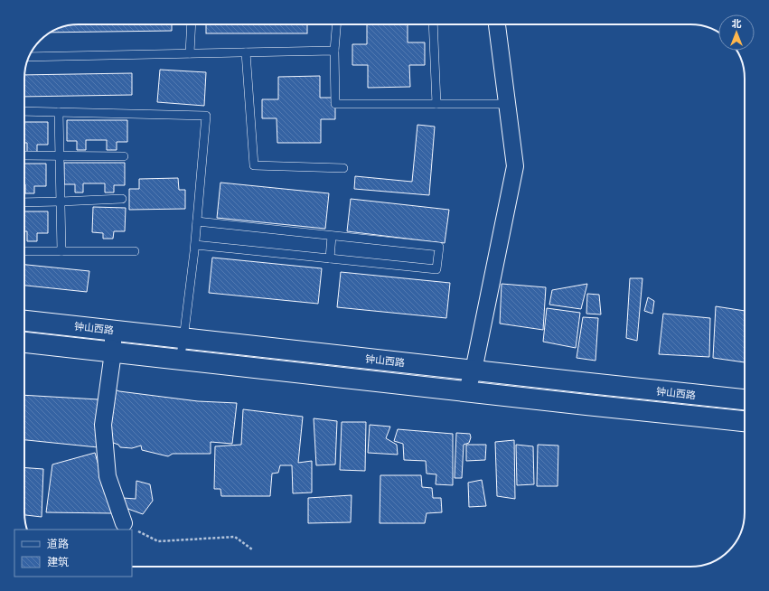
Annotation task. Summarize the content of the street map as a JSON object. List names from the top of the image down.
{
  "streets": {
    "main road": ["钟山西路"]
  },
  "legend": ["道路", "建筑"],
  "north": "top"
}
